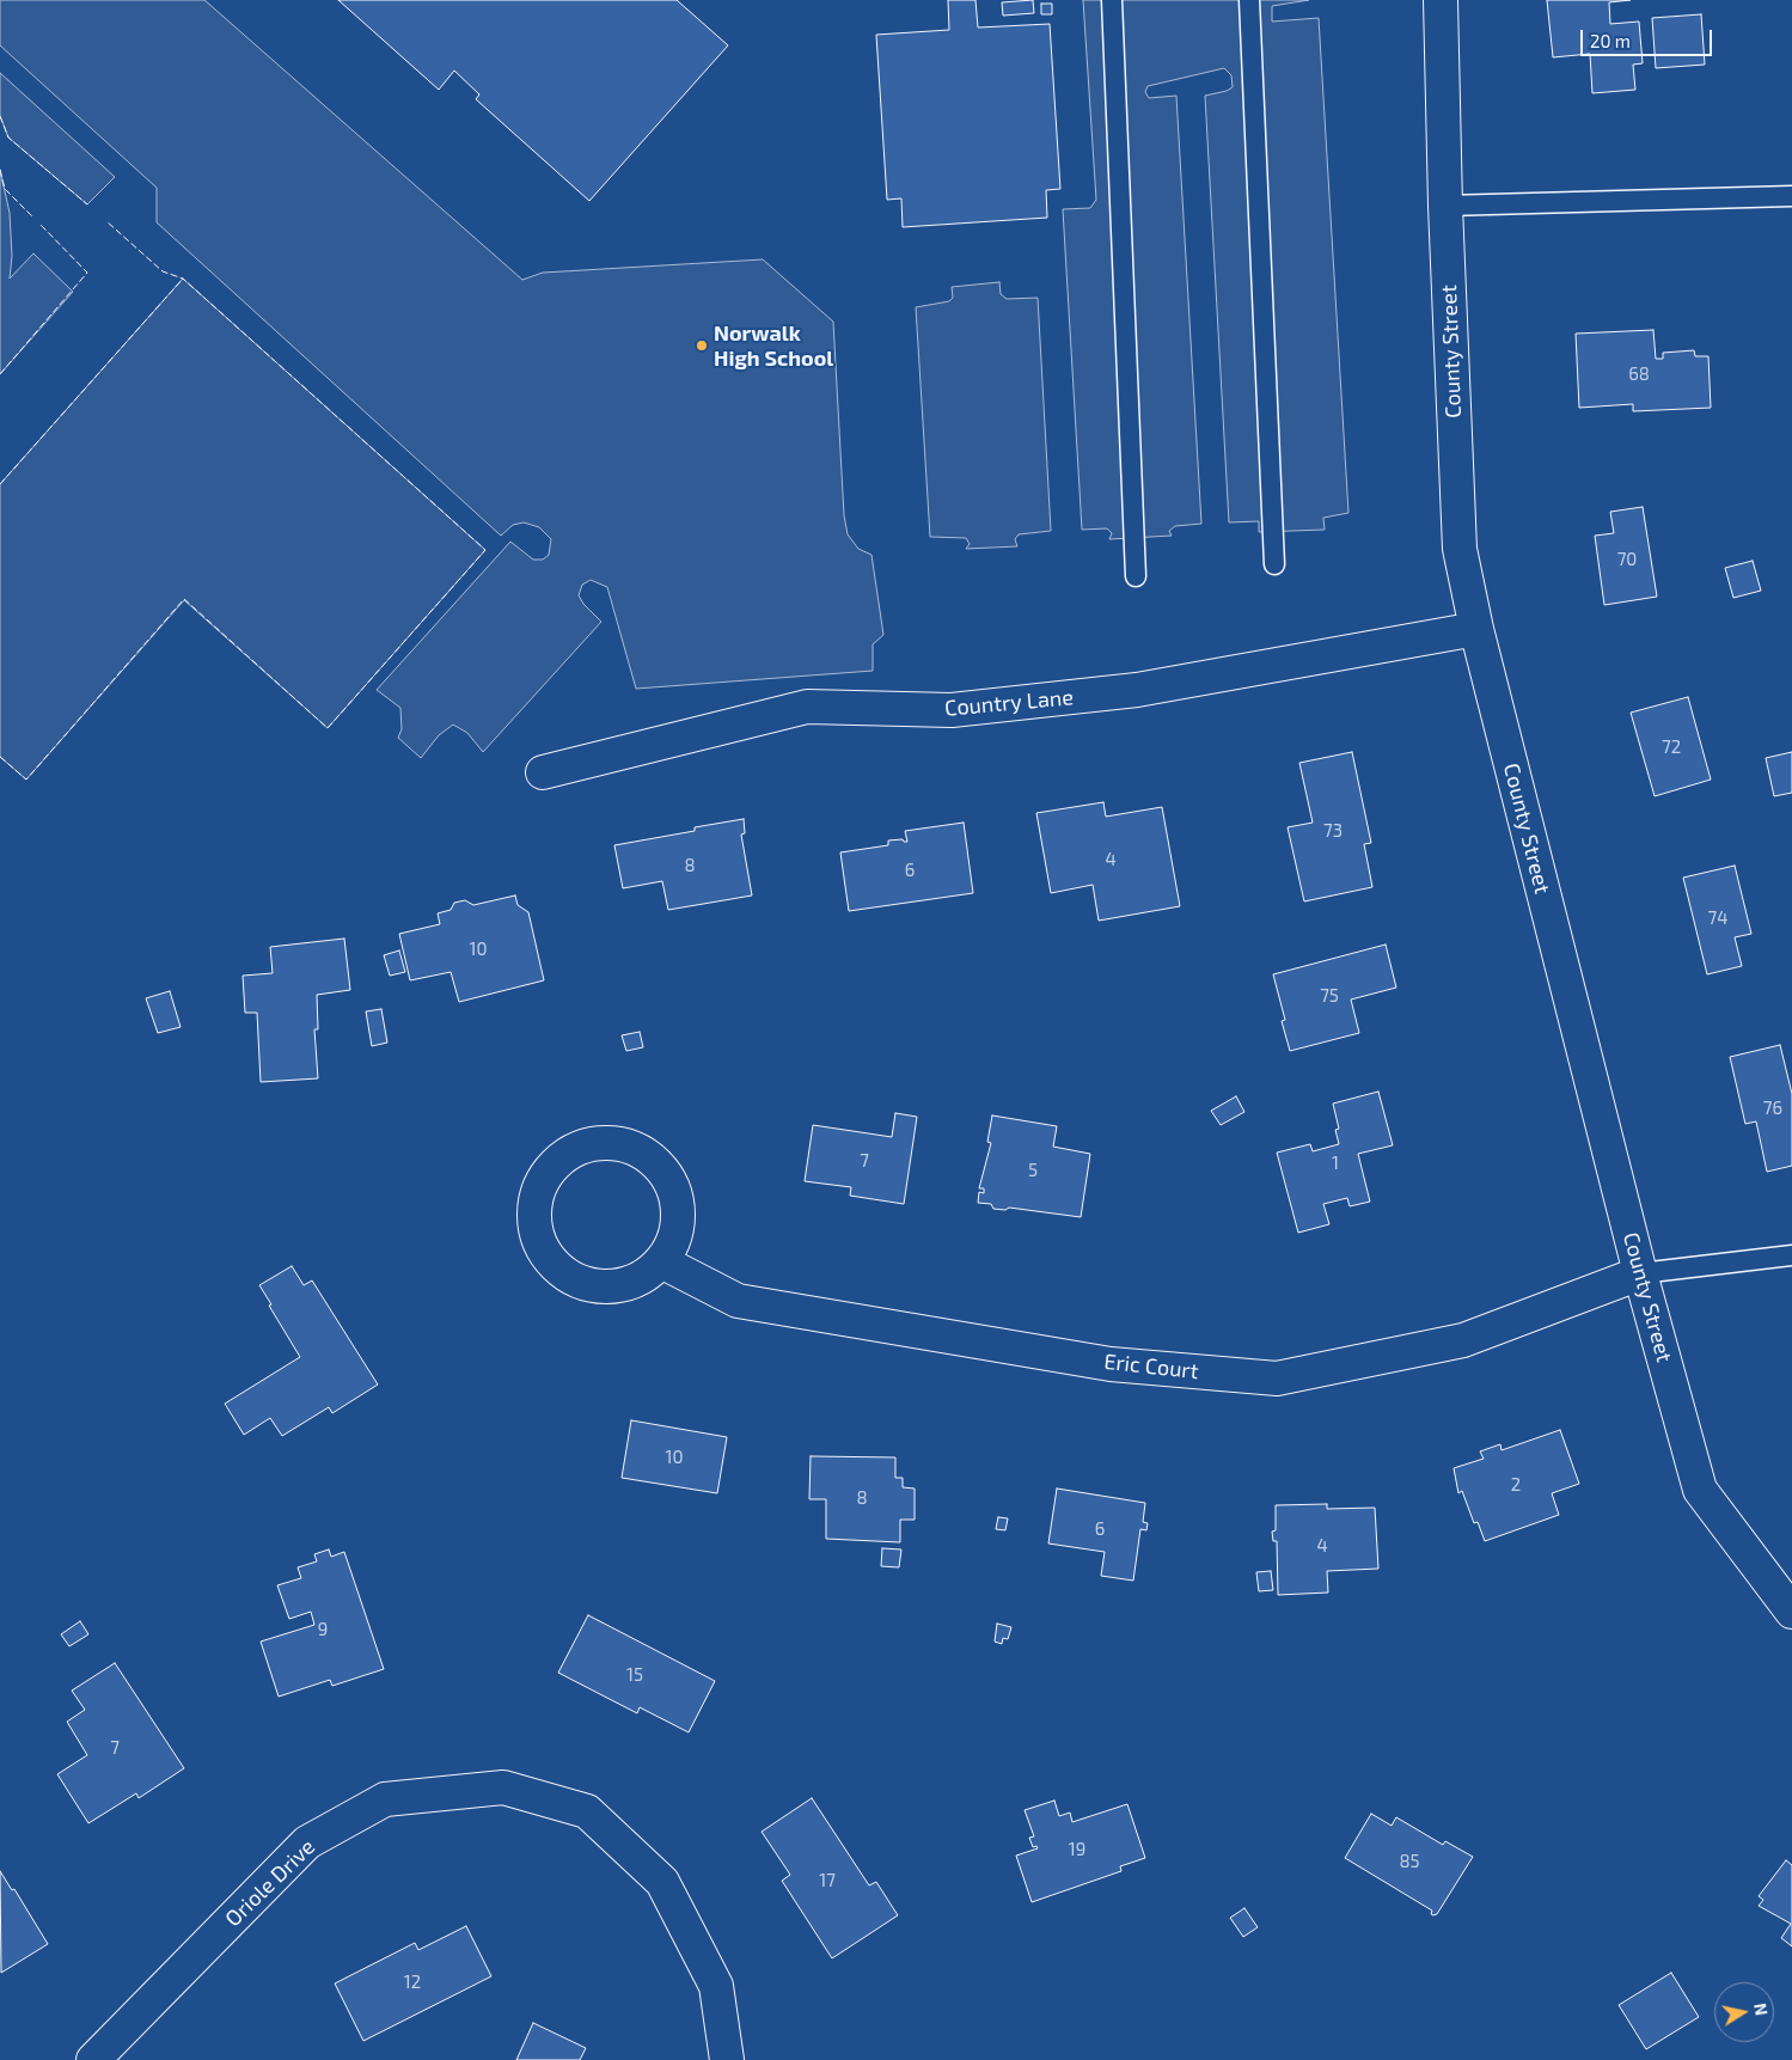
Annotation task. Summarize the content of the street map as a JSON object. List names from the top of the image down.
{
  "streets": {
    "street": [
      "County Street",
      "Country Lane",
      "Eric Court",
      "Oriole Drive"
    ]
  },
  "crossings": [
    ["County Street", "Country Lane"],
    ["County Street", "Eric Court"]
  ],
  "places": ["Norwalk High School"],
  "house_numbers": [
    "68",
    "70",
    "72",
    "73",
    "4",
    "8",
    "6",
    "74",
    "10",
    "75",
    "76",
    "7",
    "1",
    "5",
    "10",
    "2",
    "8",
    "6",
    "4",
    "9",
    "15",
    "7",
    "19",
    "85",
    "17",
    "12"
  ],
  "scale_bar": "20 m",
  "north": "right"
}
